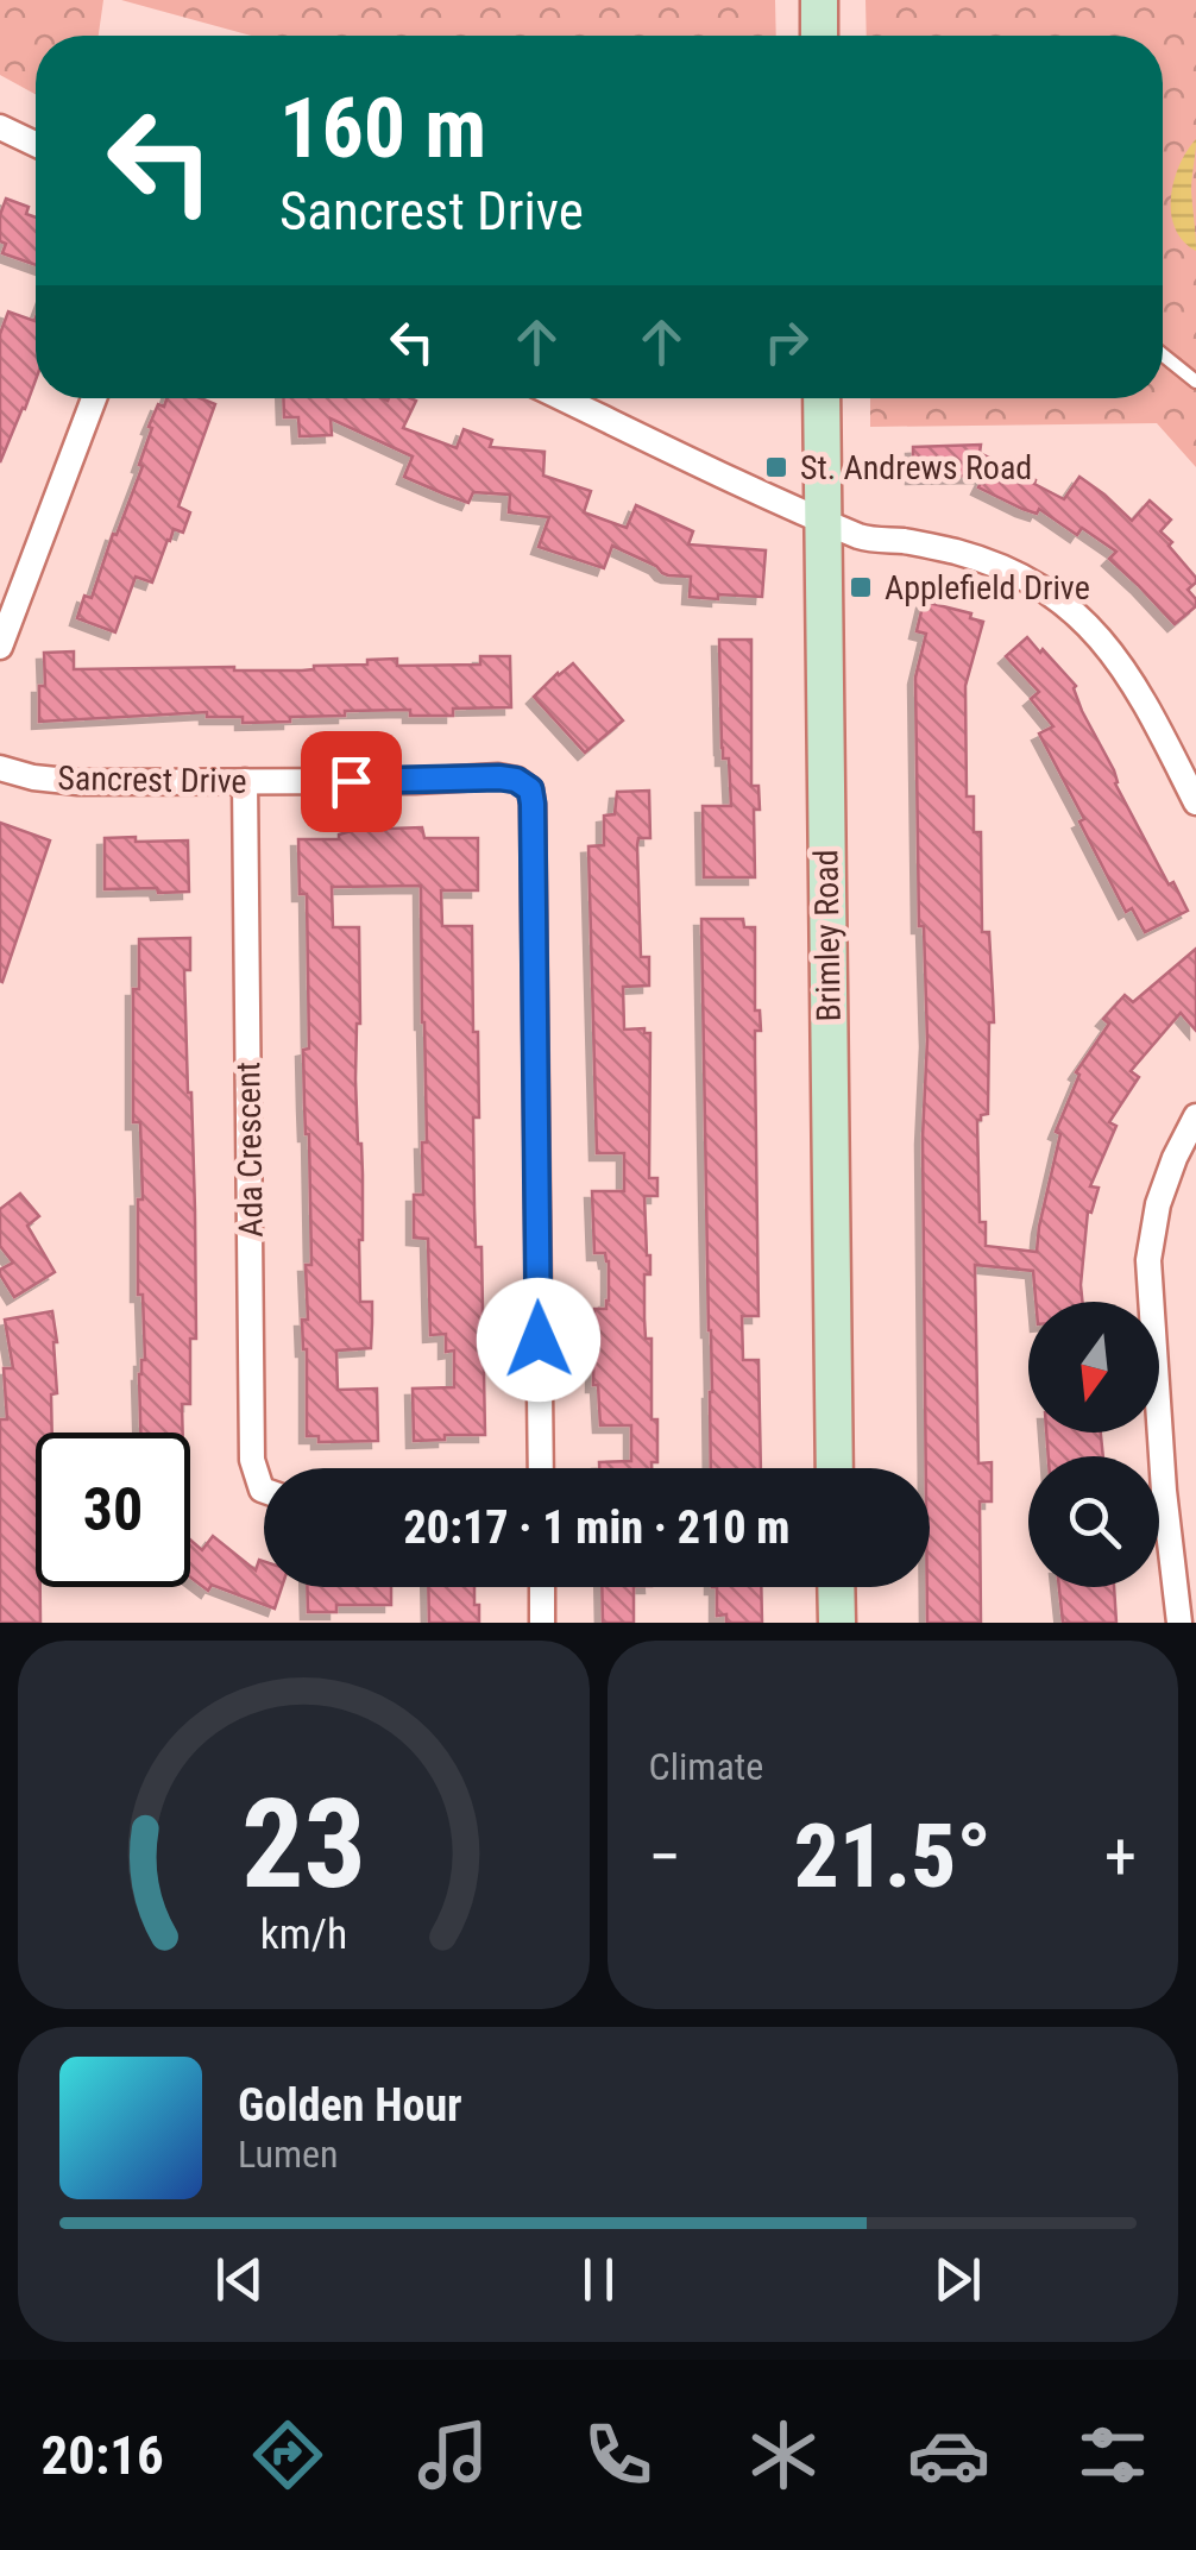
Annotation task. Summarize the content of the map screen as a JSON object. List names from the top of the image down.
{
  "streets": {
    "main road": ["Brimley Road"],
    "street": ["Sancrest Drive", "Ada Crescent"]
  },
  "crossings": [
    ["Sancrest Drive", "Ada Crescent"]
  ],
  "places": {
    "transit": ["St. Andrews Road", "Applefield Drive"]
  },
  "north": "bottom",
  "page": {
    "turn": ["160 m", "Sancrest Drive"],
    "limit": "30",
    "trip": "20:17 · 1 min · 210 m",
    "tile": "Climate",
    "heat": ["−", "21.5°", "+"],
    "song": ["Golden Hour", "Lumen"],
    "tabs": "20:16",
    "gauge": ["23", "km/h"]
  }
}
